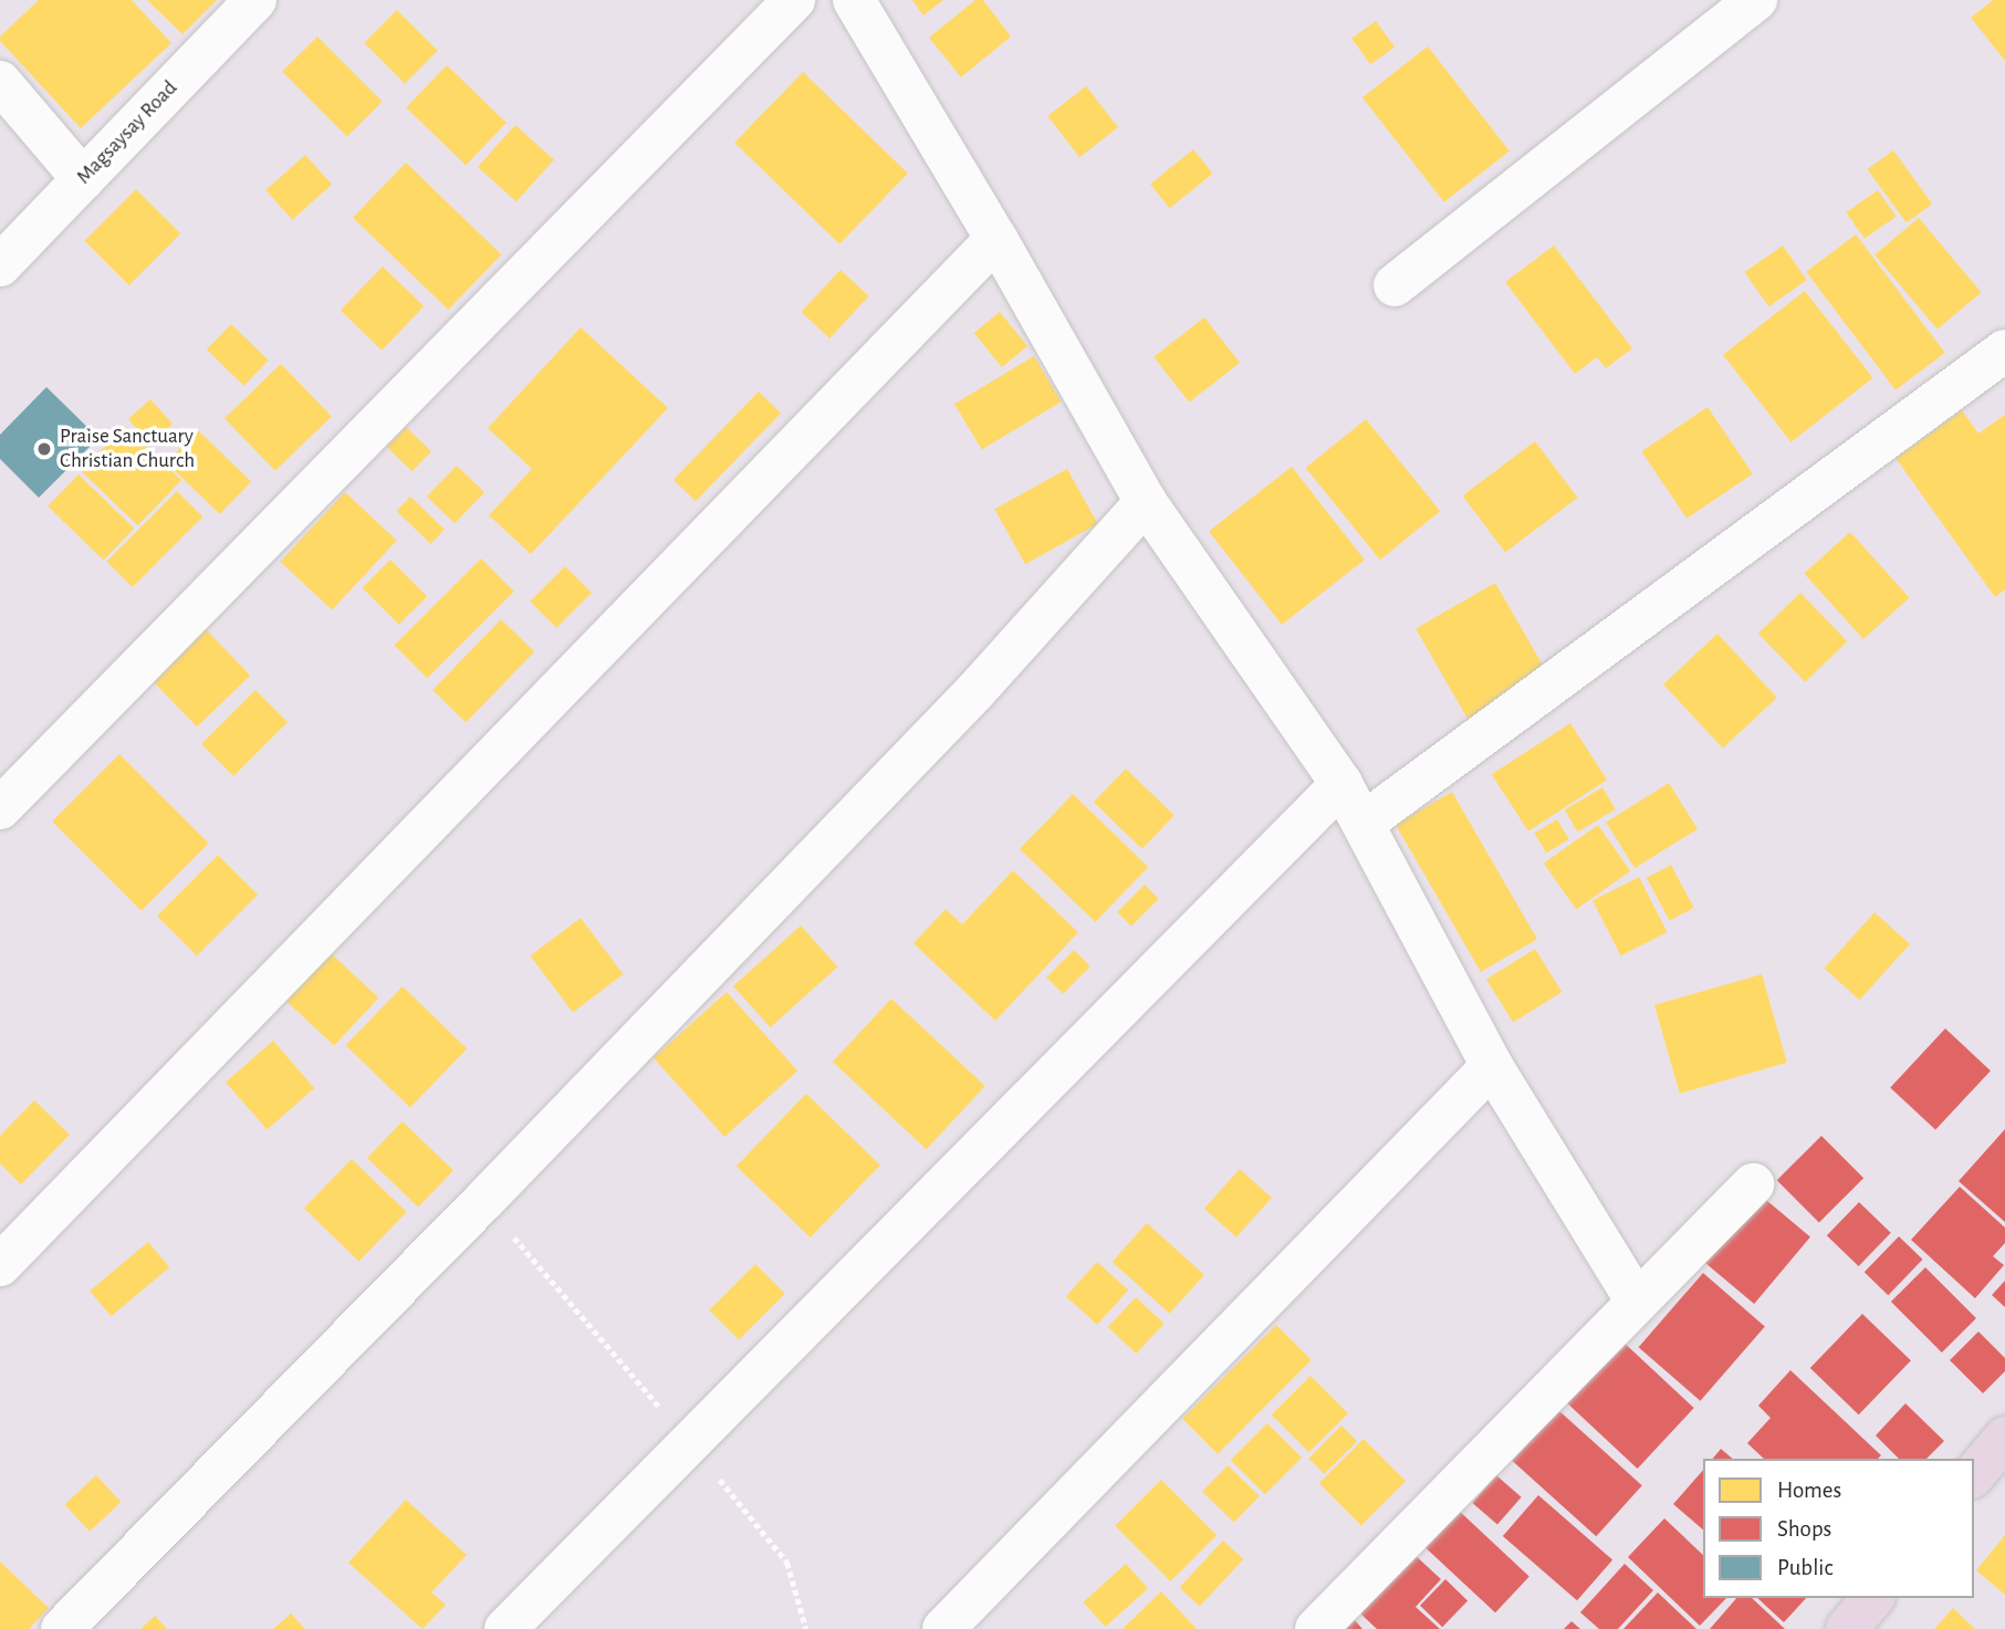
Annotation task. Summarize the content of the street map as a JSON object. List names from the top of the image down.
{
  "streets": {
    "street": ["Magsaysay Road"]
  },
  "places": ["Praise Sanctuary Christian Church"],
  "legend": ["Homes", "Shops", "Public"]
}
